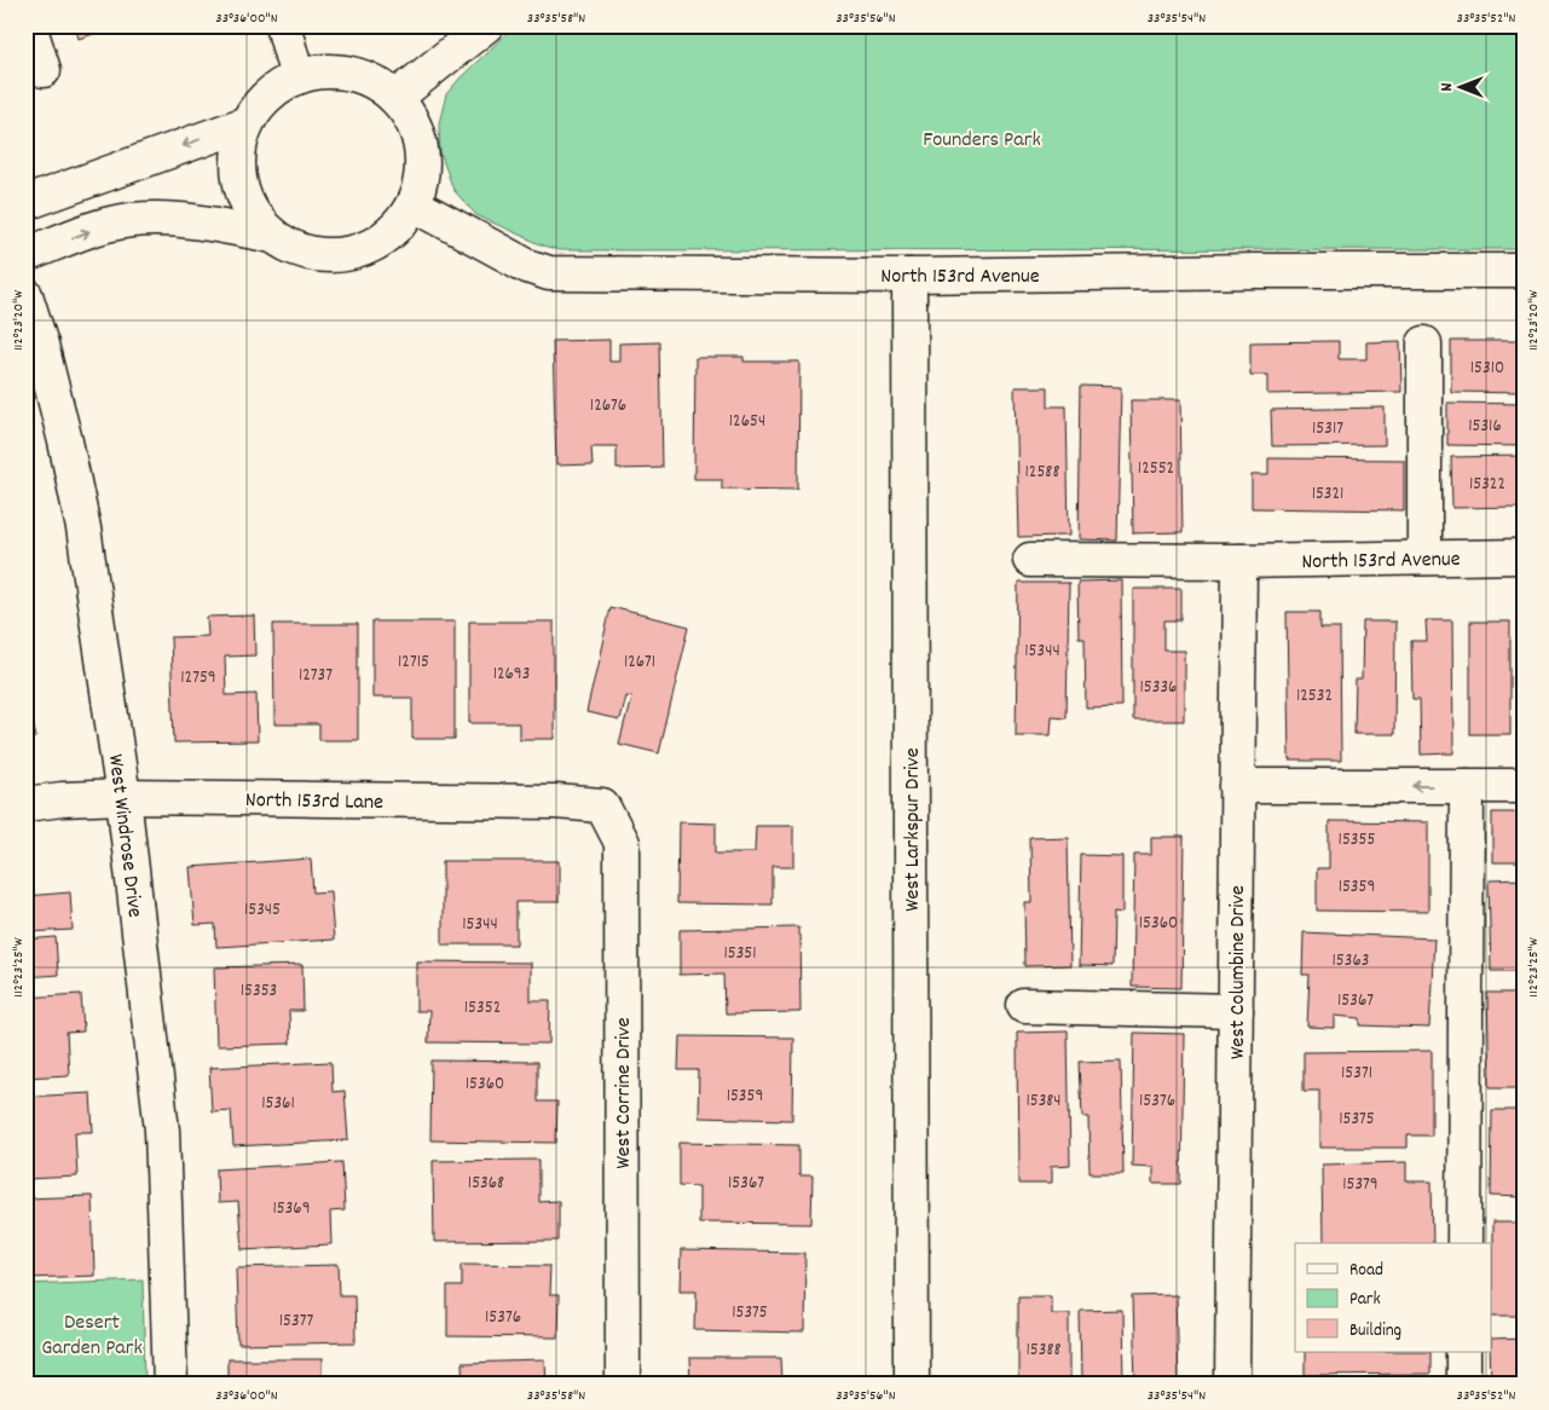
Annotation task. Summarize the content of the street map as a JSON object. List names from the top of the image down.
{
  "streets": {
    "street": [
      "North 153rd Avenue",
      "North 153rd Lane",
      "West Larkspur Drive",
      "West Windrose Drive",
      "West Columbine Drive",
      "West Corrine Drive"
    ]
  },
  "crossings": [
    ["North 153rd Avenue", "West Larkspur Drive"],
    ["North 153rd Avenue", "West Columbine Drive"],
    ["North 153rd Lane", "West Windrose Drive"],
    ["North 153rd Lane", "West Corrine Drive"]
  ],
  "parks": ["Founders Park", "Desert Garden Park"],
  "house_numbers": [
    "15310",
    "12676",
    "12654",
    "15316",
    "15317",
    "12552",
    "12588",
    "15322",
    "15321",
    "15344",
    "12715",
    "12671",
    "12693",
    "12737",
    "12759",
    "15336",
    "12532",
    "15355",
    "15359",
    "15345",
    "15360",
    "15344",
    "15351",
    "15363",
    "15353",
    "15367",
    "15352",
    "15371",
    "15360",
    "15359",
    "15384",
    "15376",
    "15361",
    "15375",
    "15368",
    "15367",
    "15379",
    "15369",
    "15375",
    "15376",
    "15377",
    "15388"
  ],
  "legend": ["Road", "Park", "Building"],
  "north": "left",
  "coordinates": [
    "33°36'00\"N",
    "33°35'58\"N",
    "33°35'56\"N",
    "33°35'54\"N",
    "33°35'52\"N",
    "112°23'20\"W",
    "112°23'25\"W"
  ]
}
